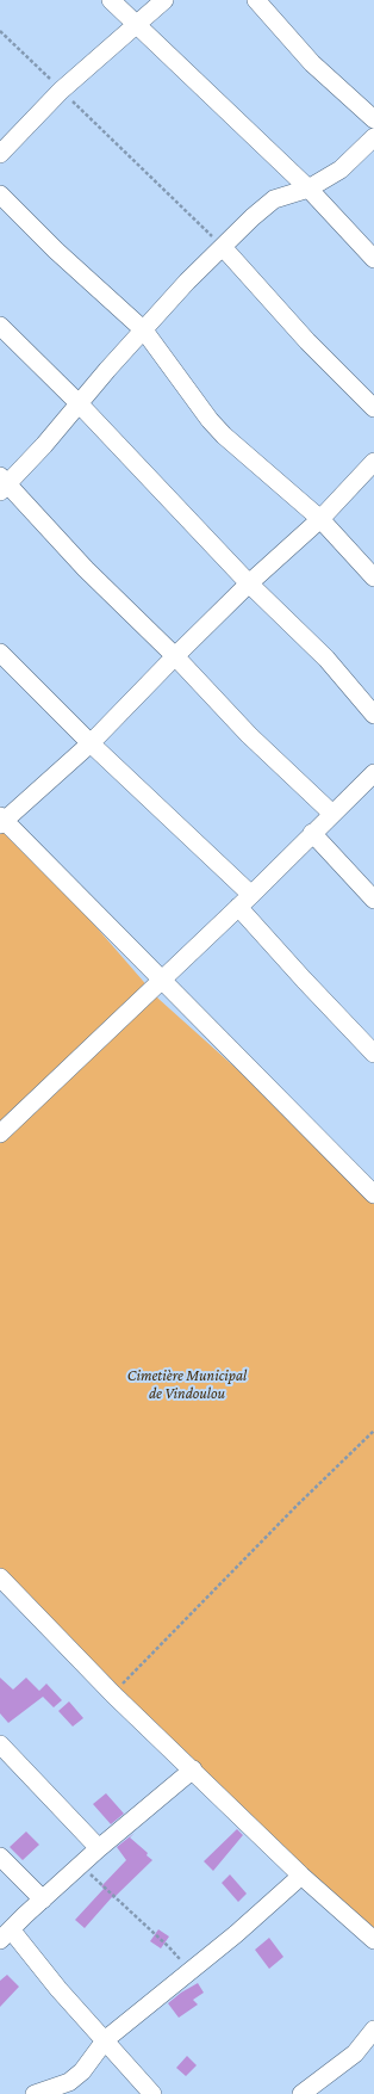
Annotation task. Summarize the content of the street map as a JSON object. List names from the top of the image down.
{
  "parks": ["Cimetière Municipal de Vindoulou"]
}
